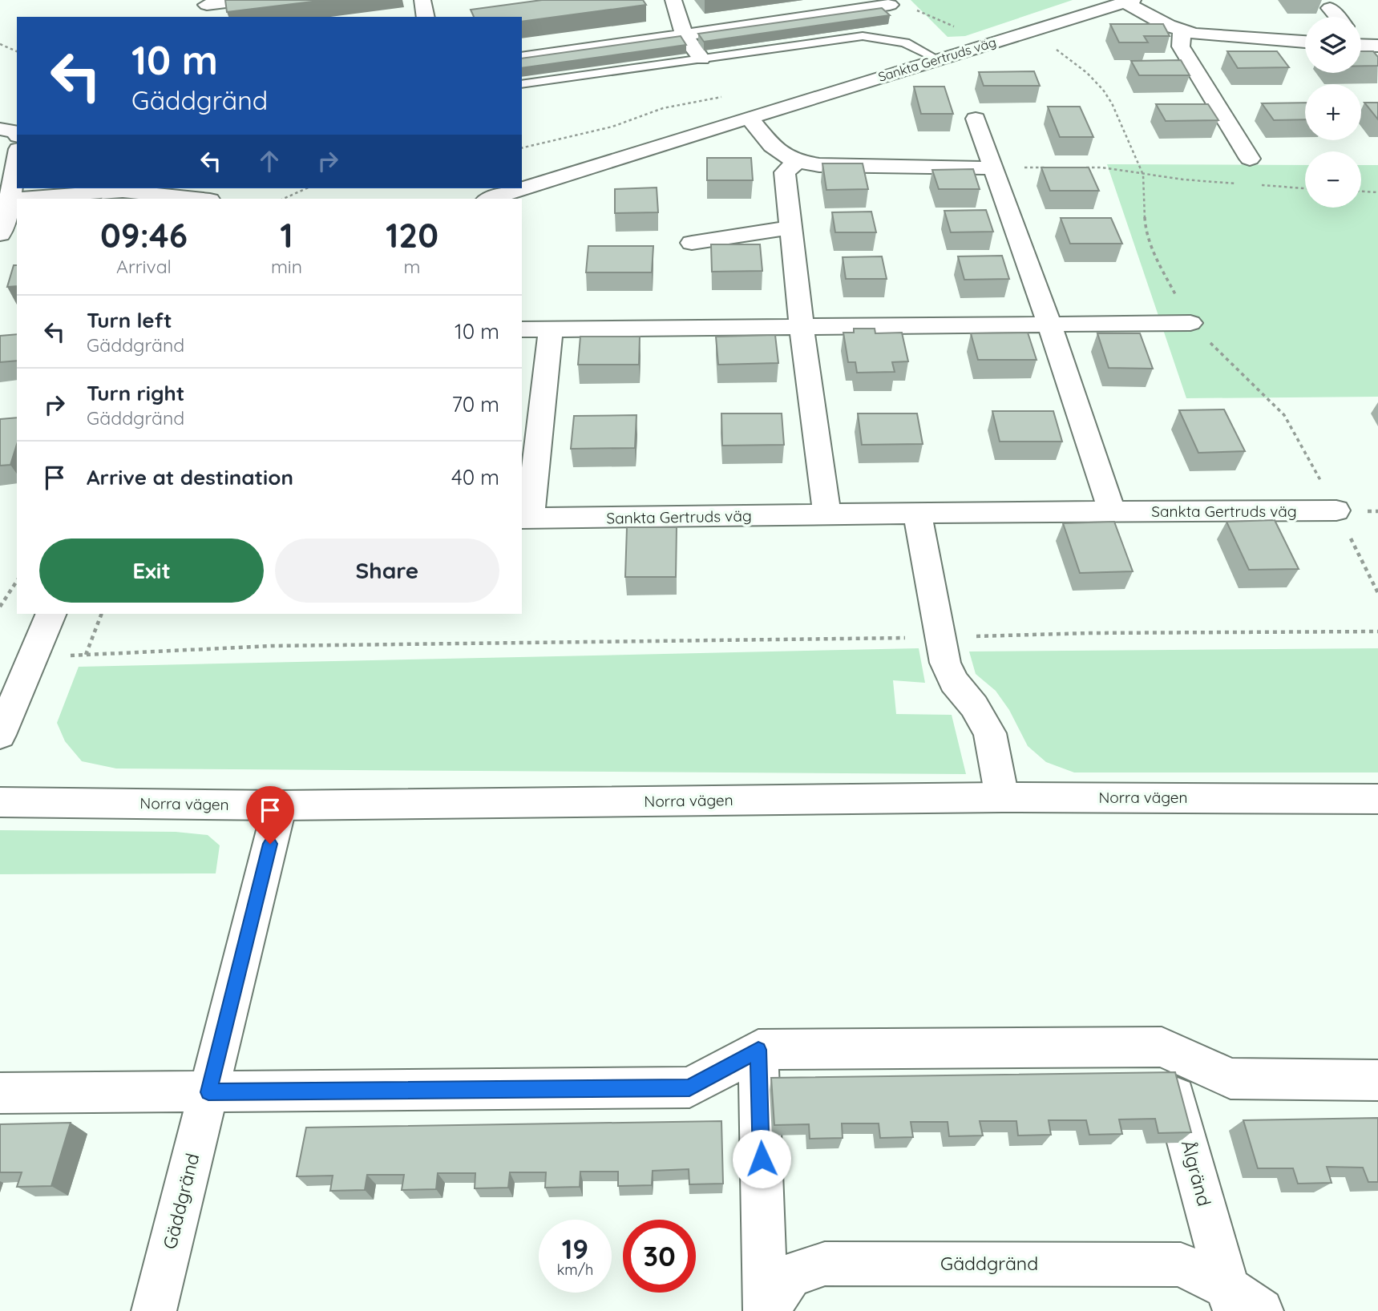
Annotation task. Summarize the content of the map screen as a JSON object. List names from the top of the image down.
{
  "streets": {
    "street": [
      "Sankta Gertruds väg",
      "Norra vägen",
      "Ålgränd",
      "Gäddgränd"
    ]
  },
  "crossings": [
    ["Norra vägen", "Gäddgränd"],
    ["Ålgränd", "Gäddgränd"]
  ],
  "page": {
    "map_buttons": ["+", "−"],
    "turn": ["10 m", "Gäddgränd"],
    "eta": [
      "09:46",
      "Arrival",
      "1",
      "min",
      "120",
      "m"
    ],
    "list": [
      {
        "name": "Turn left",
        "note": "Gäddgränd",
        "value": "10 m"
      },
      {
        "name": "Turn right",
        "note": "Gäddgränd",
        "value": "70 m"
      },
      {
        "name": "Arrive at destination",
        "value": "40 m"
      }
    ],
    "buttons": ["Exit", "Share"],
    "speed": "19 km/h",
    "limit": "30"
  }
}
